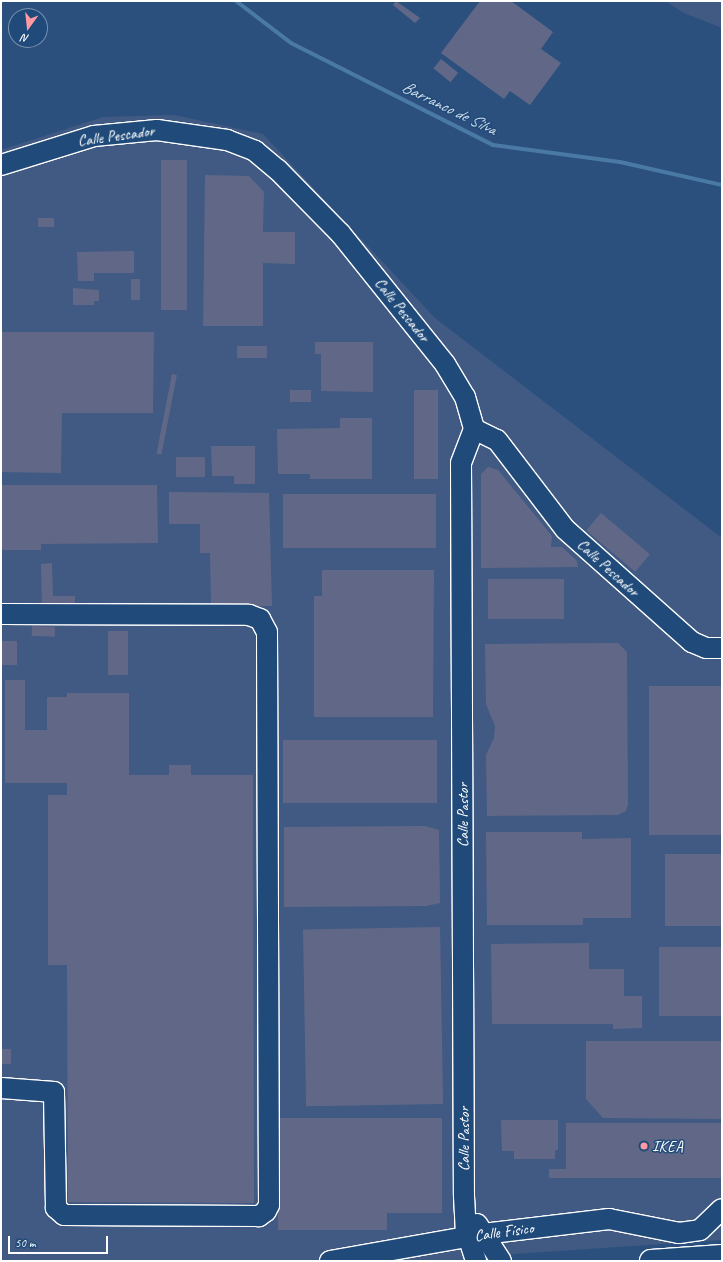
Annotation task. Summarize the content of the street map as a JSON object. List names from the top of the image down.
{
  "streets": {
    "street": ["Calle Pescador", "Calle Pastor", "Calle Físico"]
  },
  "crossings": [
    ["Calle Pescador", "Calle Pastor"],
    ["Calle Pastor", "Calle Físico"]
  ],
  "water": ["Barranco de Silva"],
  "places": ["IKEA"],
  "scale_bar": "50 m",
  "north": "bottom"
}
